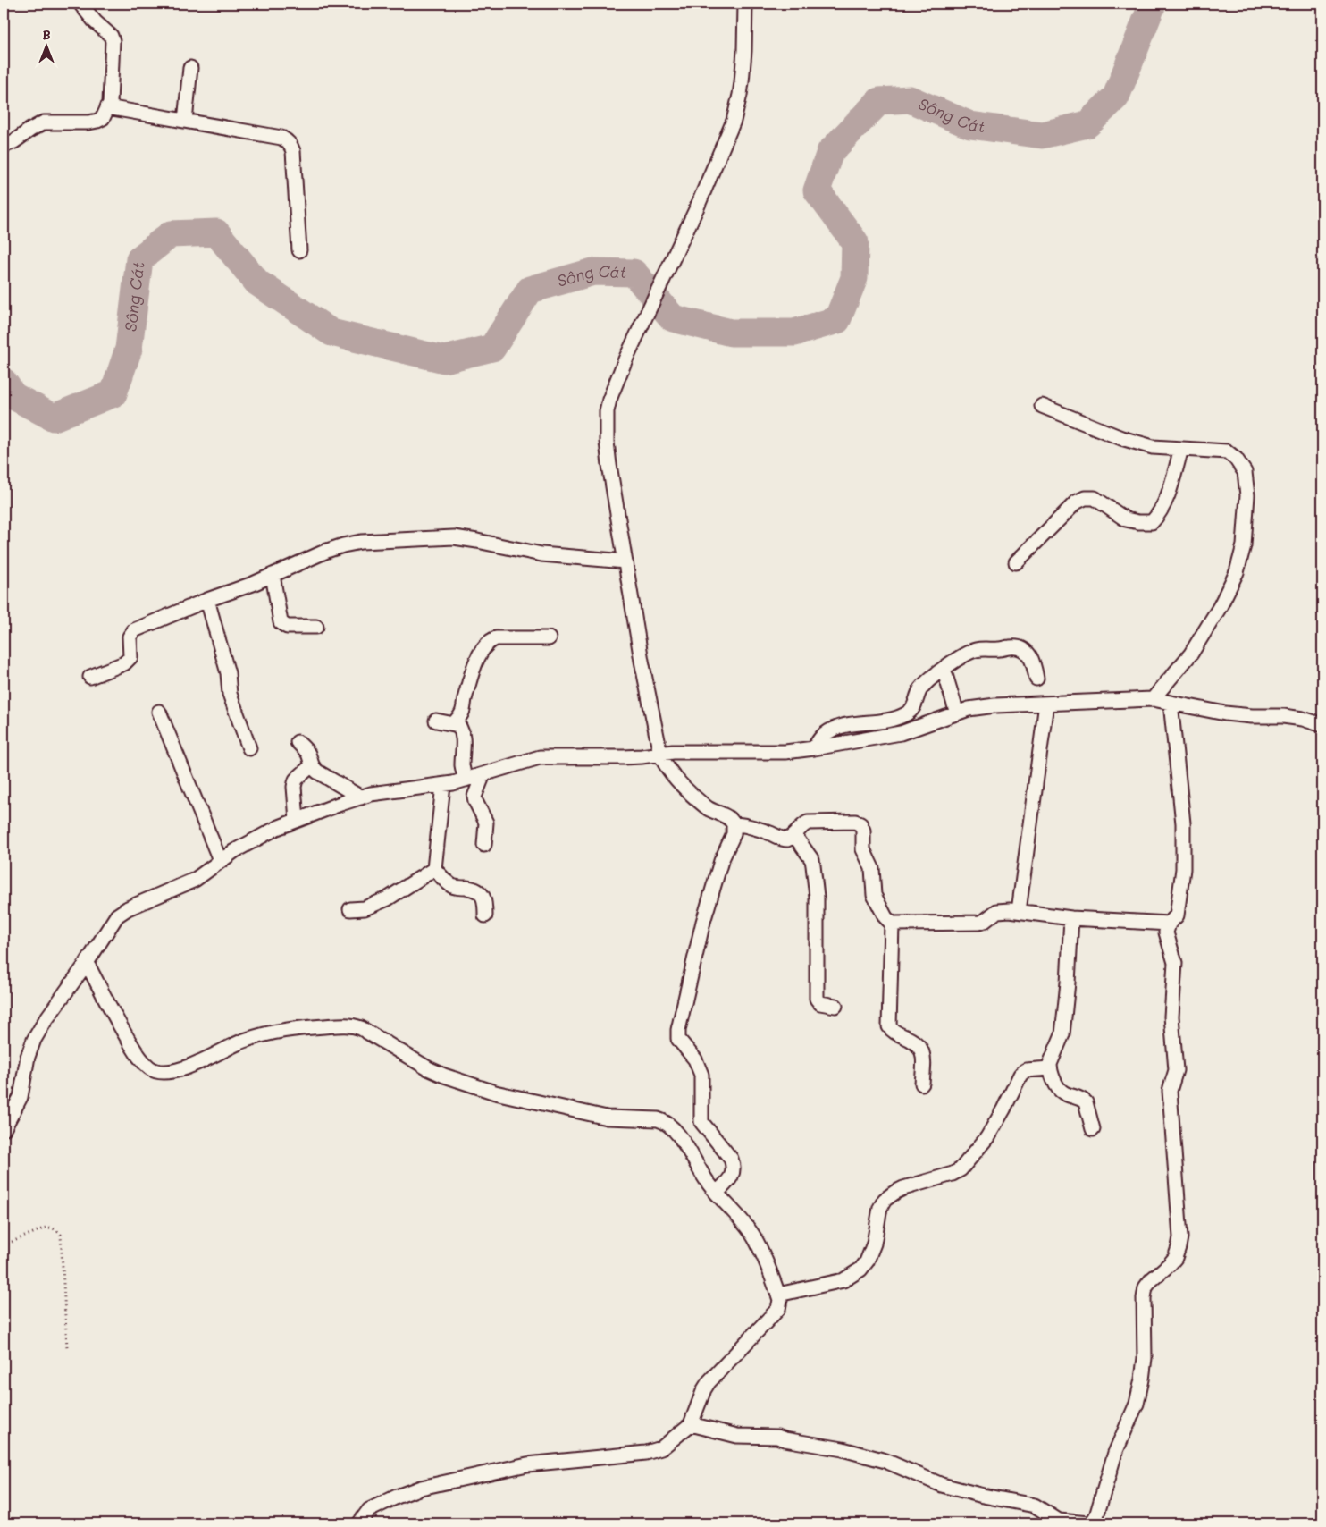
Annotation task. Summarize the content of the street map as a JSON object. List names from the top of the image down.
{
  "water": ["Sông Cát"],
  "north": "top"
}
